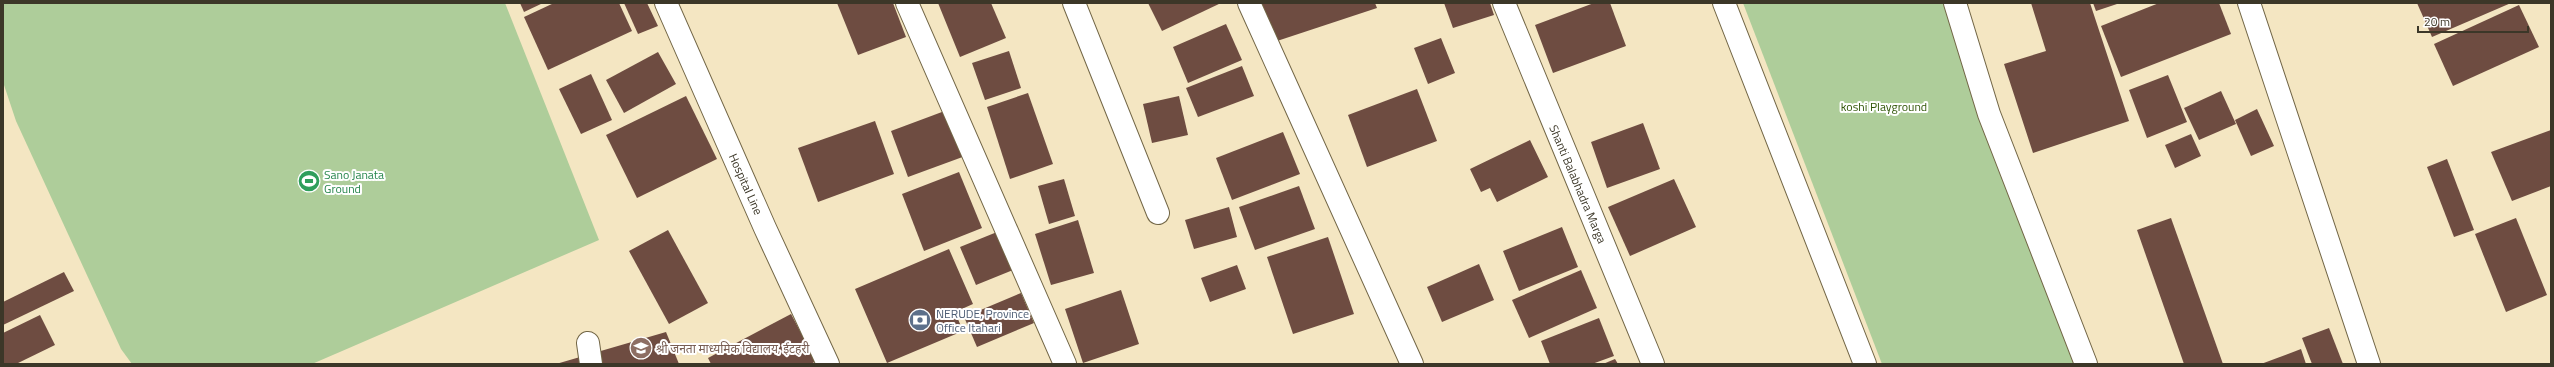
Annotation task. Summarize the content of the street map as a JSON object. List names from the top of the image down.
{
  "streets": {
    "street": ["Hospital Line", "Shanti Balabhadra Marga"]
  },
  "parks": ["koshi Playground"],
  "places": {
    "sports": ["Sano Janata Ground"],
    "bank": ["NERUDE, Province Office Itahari"],
    "school or university": ["श्री जनता माध्यमिक विद्यालय, ईटहरी"]
  },
  "scale_bar": "20 m"
}
